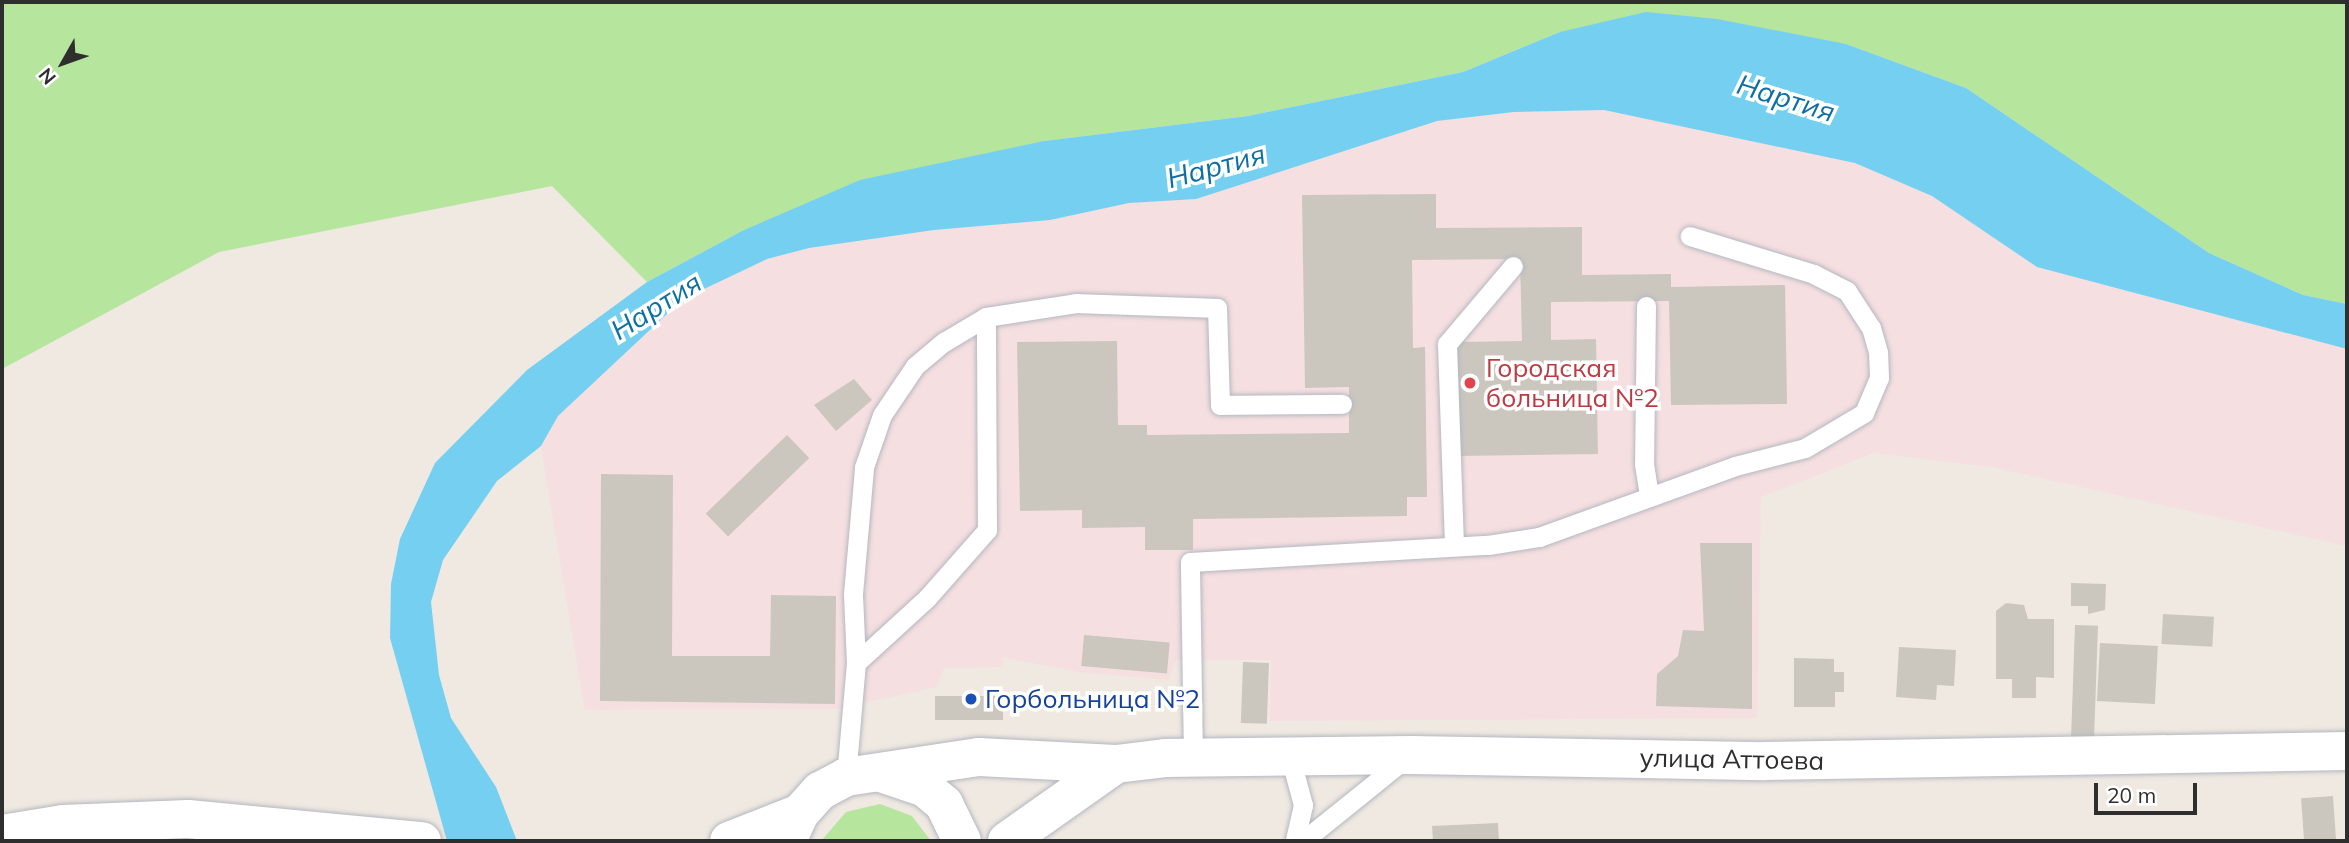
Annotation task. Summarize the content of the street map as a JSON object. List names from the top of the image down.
{
  "streets": {
    "street": ["улица Аттоева"]
  },
  "water": ["Нартия"],
  "places": ["Городская больница №2", "Горбольница №2"],
  "scale_bar": "20 m",
  "north": "bottom left"
}
